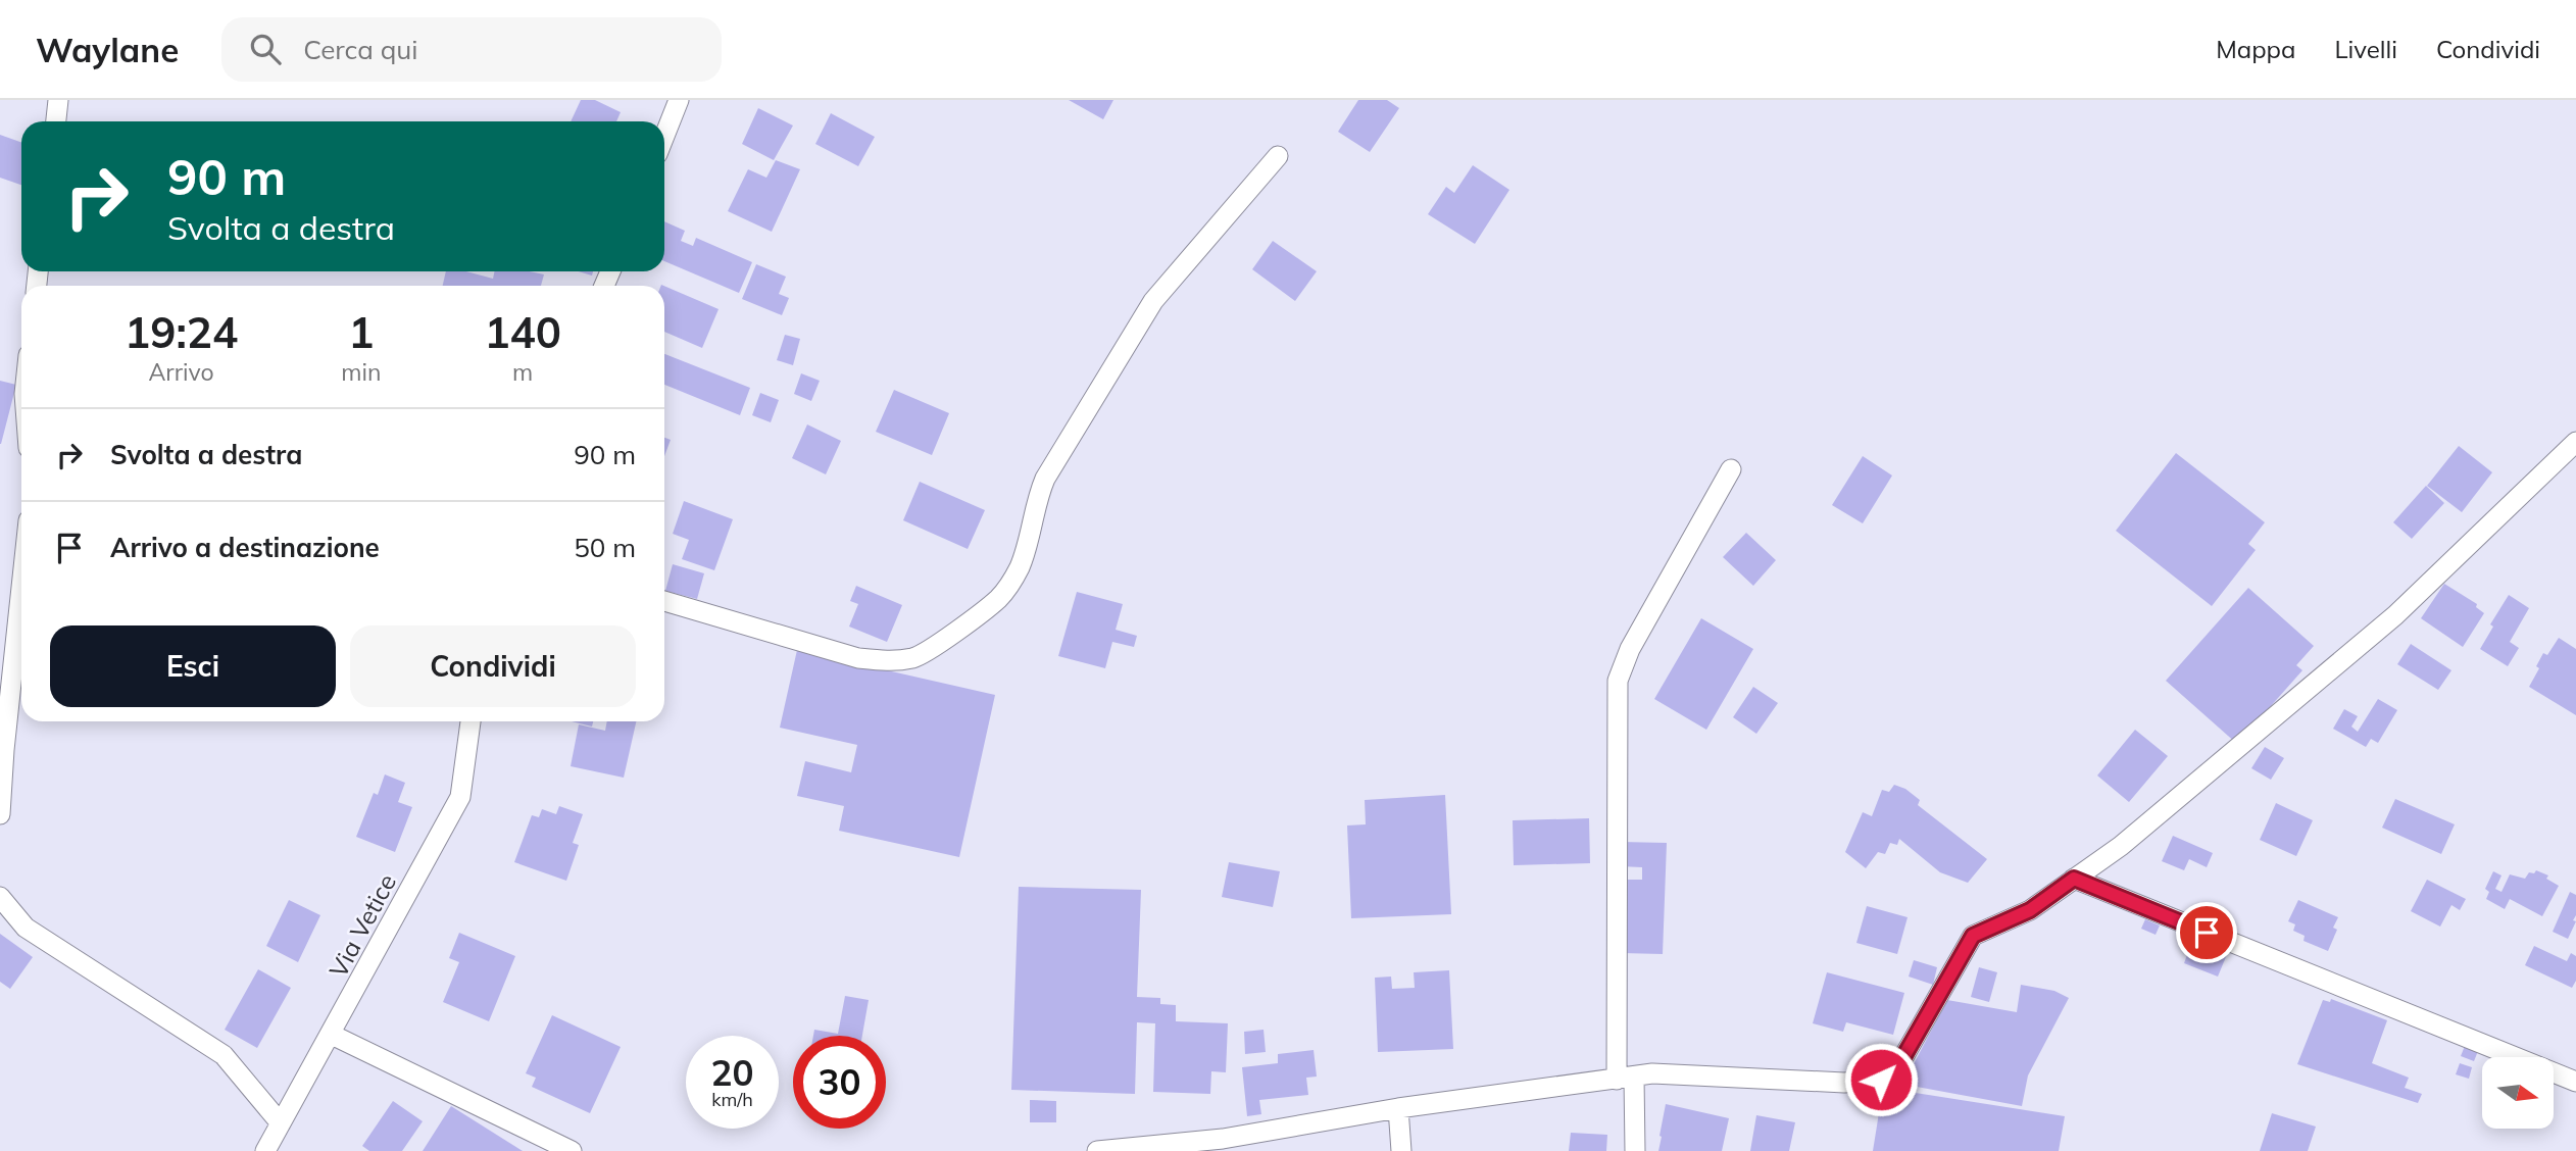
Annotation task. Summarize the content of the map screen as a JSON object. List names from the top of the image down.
{
  "streets": {
    "street": ["Via Vetice"]
  },
  "north": "right",
  "page": {
    "header": "Waylane",
    "search": "Cerca qui",
    "nav": ["Mappa", "Livelli", "Condividi"],
    "turn": ["90 m", "Svolta a destra"],
    "eta": [
      "19:24",
      "Arrivo",
      "1",
      "min",
      "140",
      "m"
    ],
    "list": [
      {
        "name": "Svolta a destra",
        "value": "90 m"
      },
      {
        "name": "Arrivo a destinazione",
        "value": "50 m"
      }
    ],
    "buttons": ["Esci", "Condividi"],
    "speed": "20 km/h",
    "limit": "30"
  }
}
